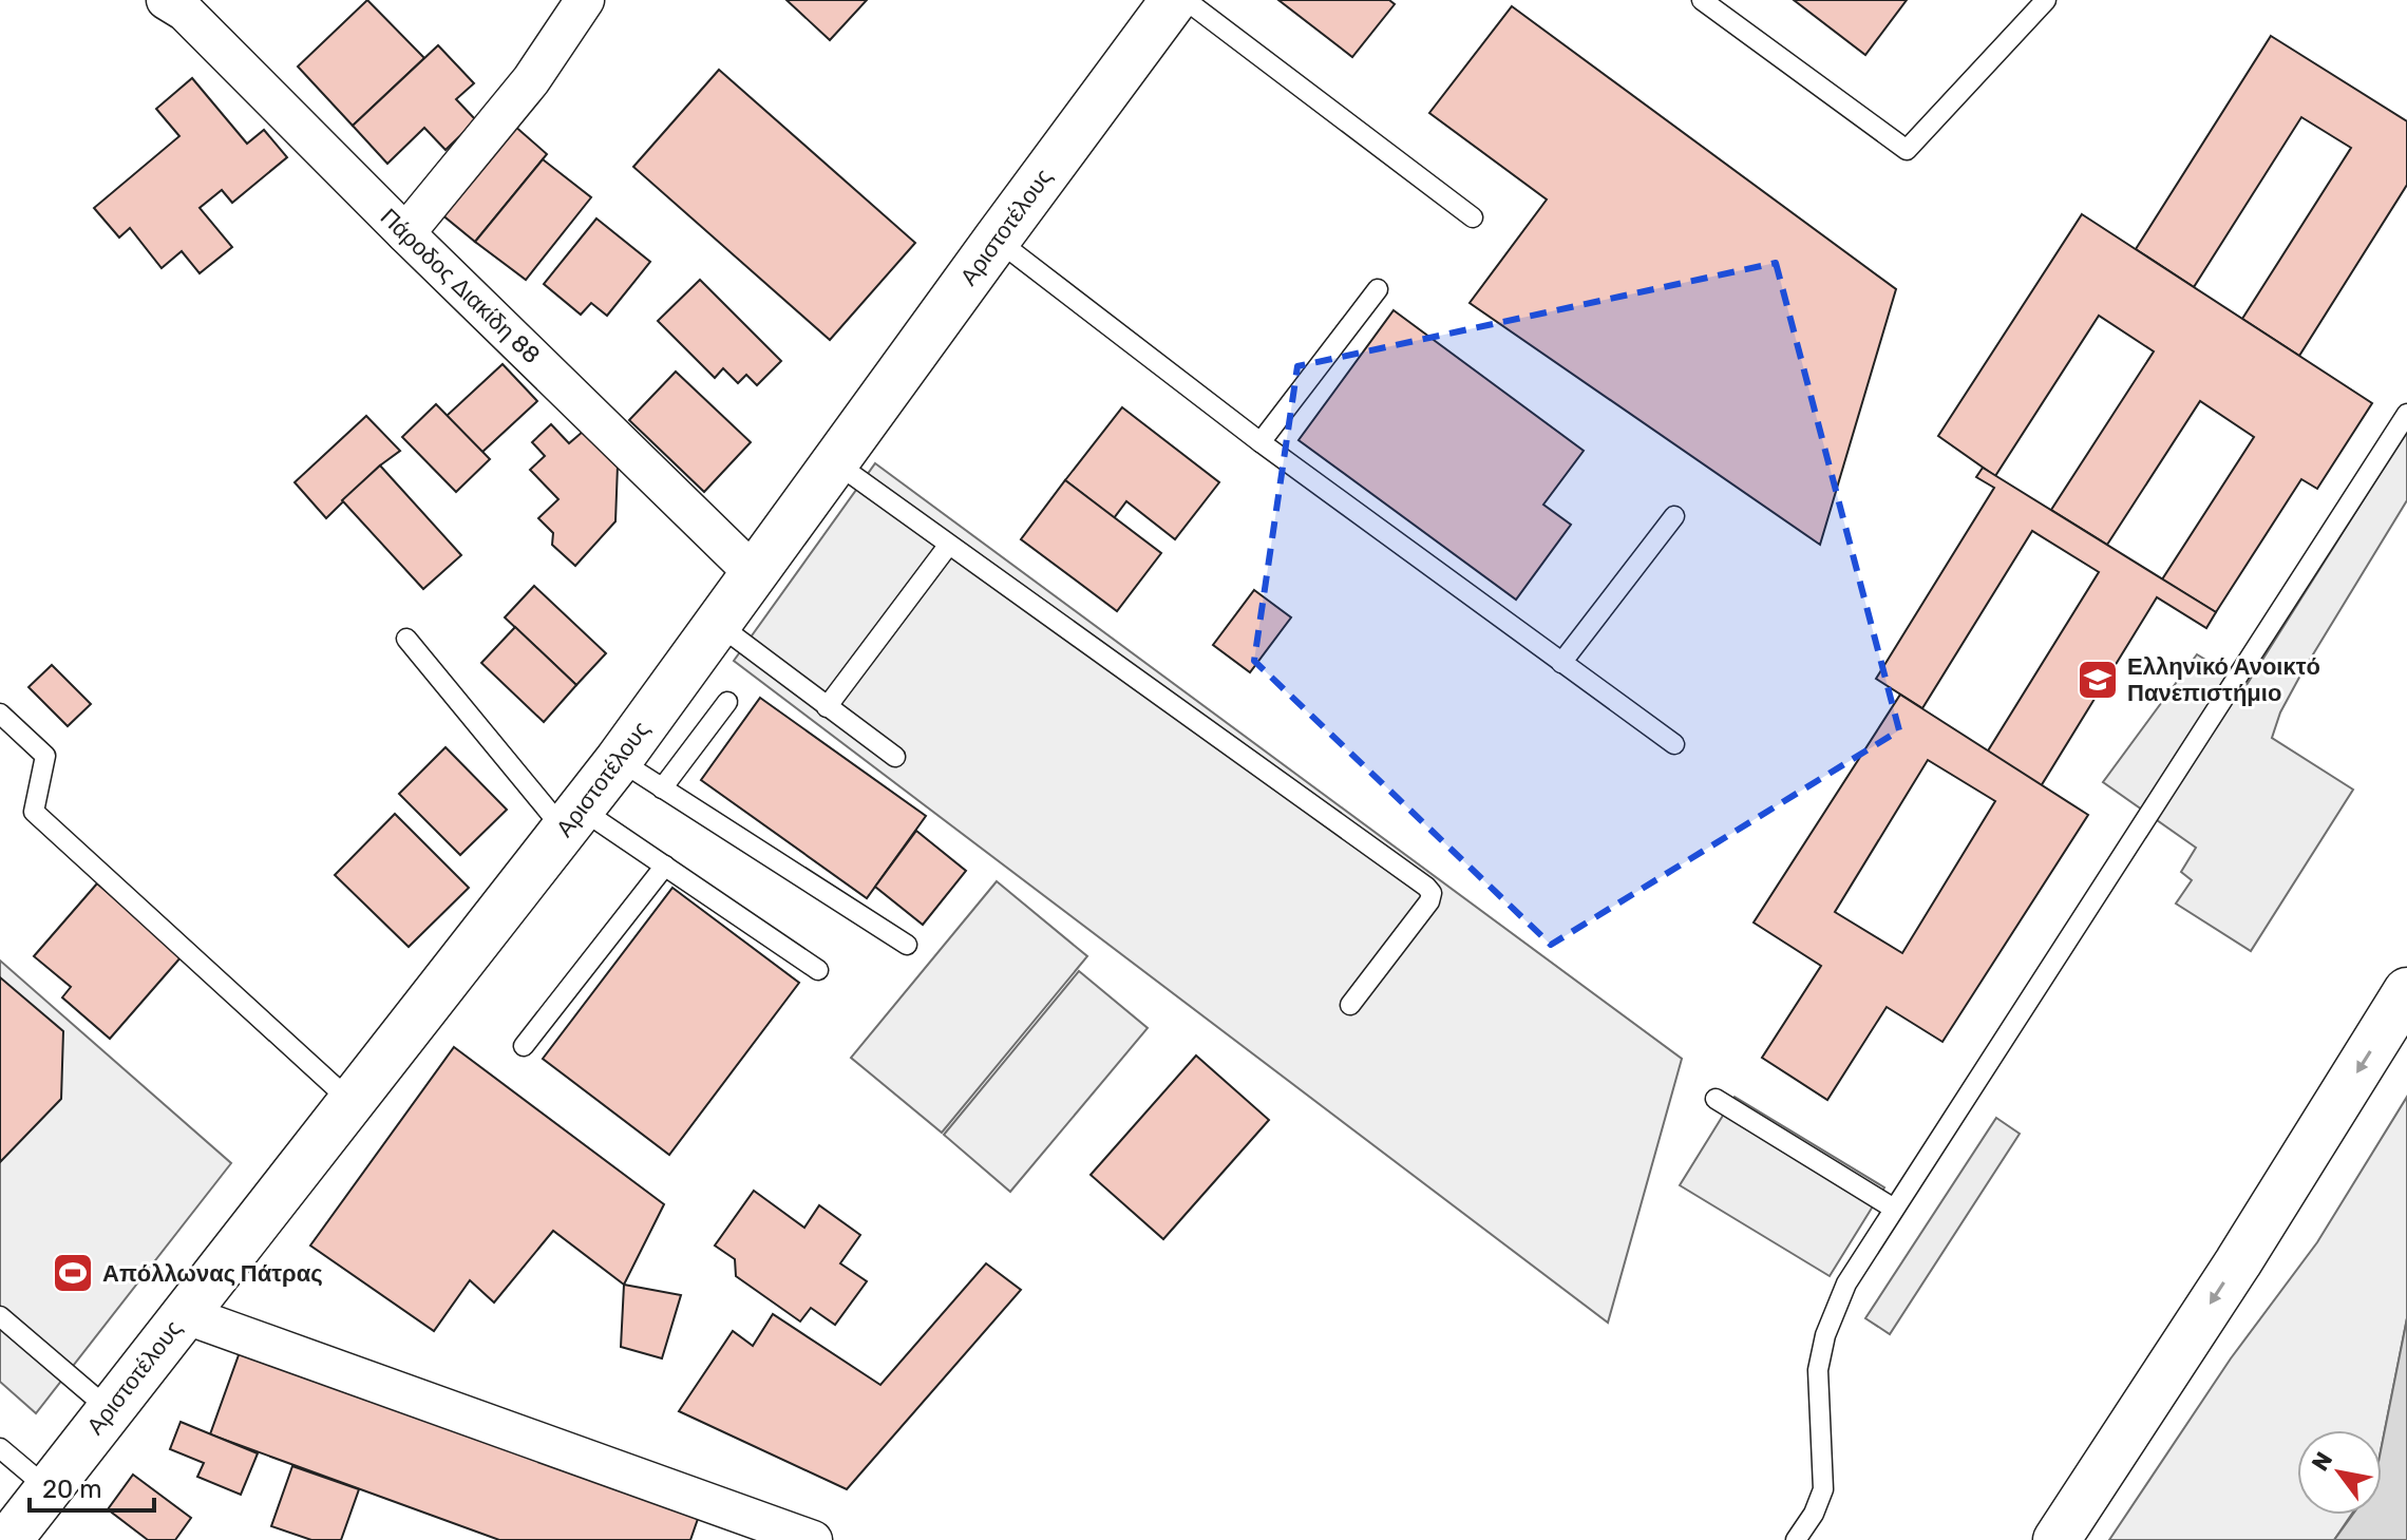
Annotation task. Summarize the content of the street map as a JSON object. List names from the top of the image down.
{
  "streets": {
    "main road": ["Αριστοτέλους"],
    "street": ["Πάροδος Διακίδη 88"]
  },
  "crossings": [
    ["Αριστοτέλους", "Πάροδος Διακίδη 88"]
  ],
  "places": {
    "school or university": ["Ελληνικό Ανοικτό Πανεπιστήμιο"],
    "sports": ["Απόλλωνας Πάτρας"]
  },
  "scale_bar": "20 m",
  "north": "top left"
}
